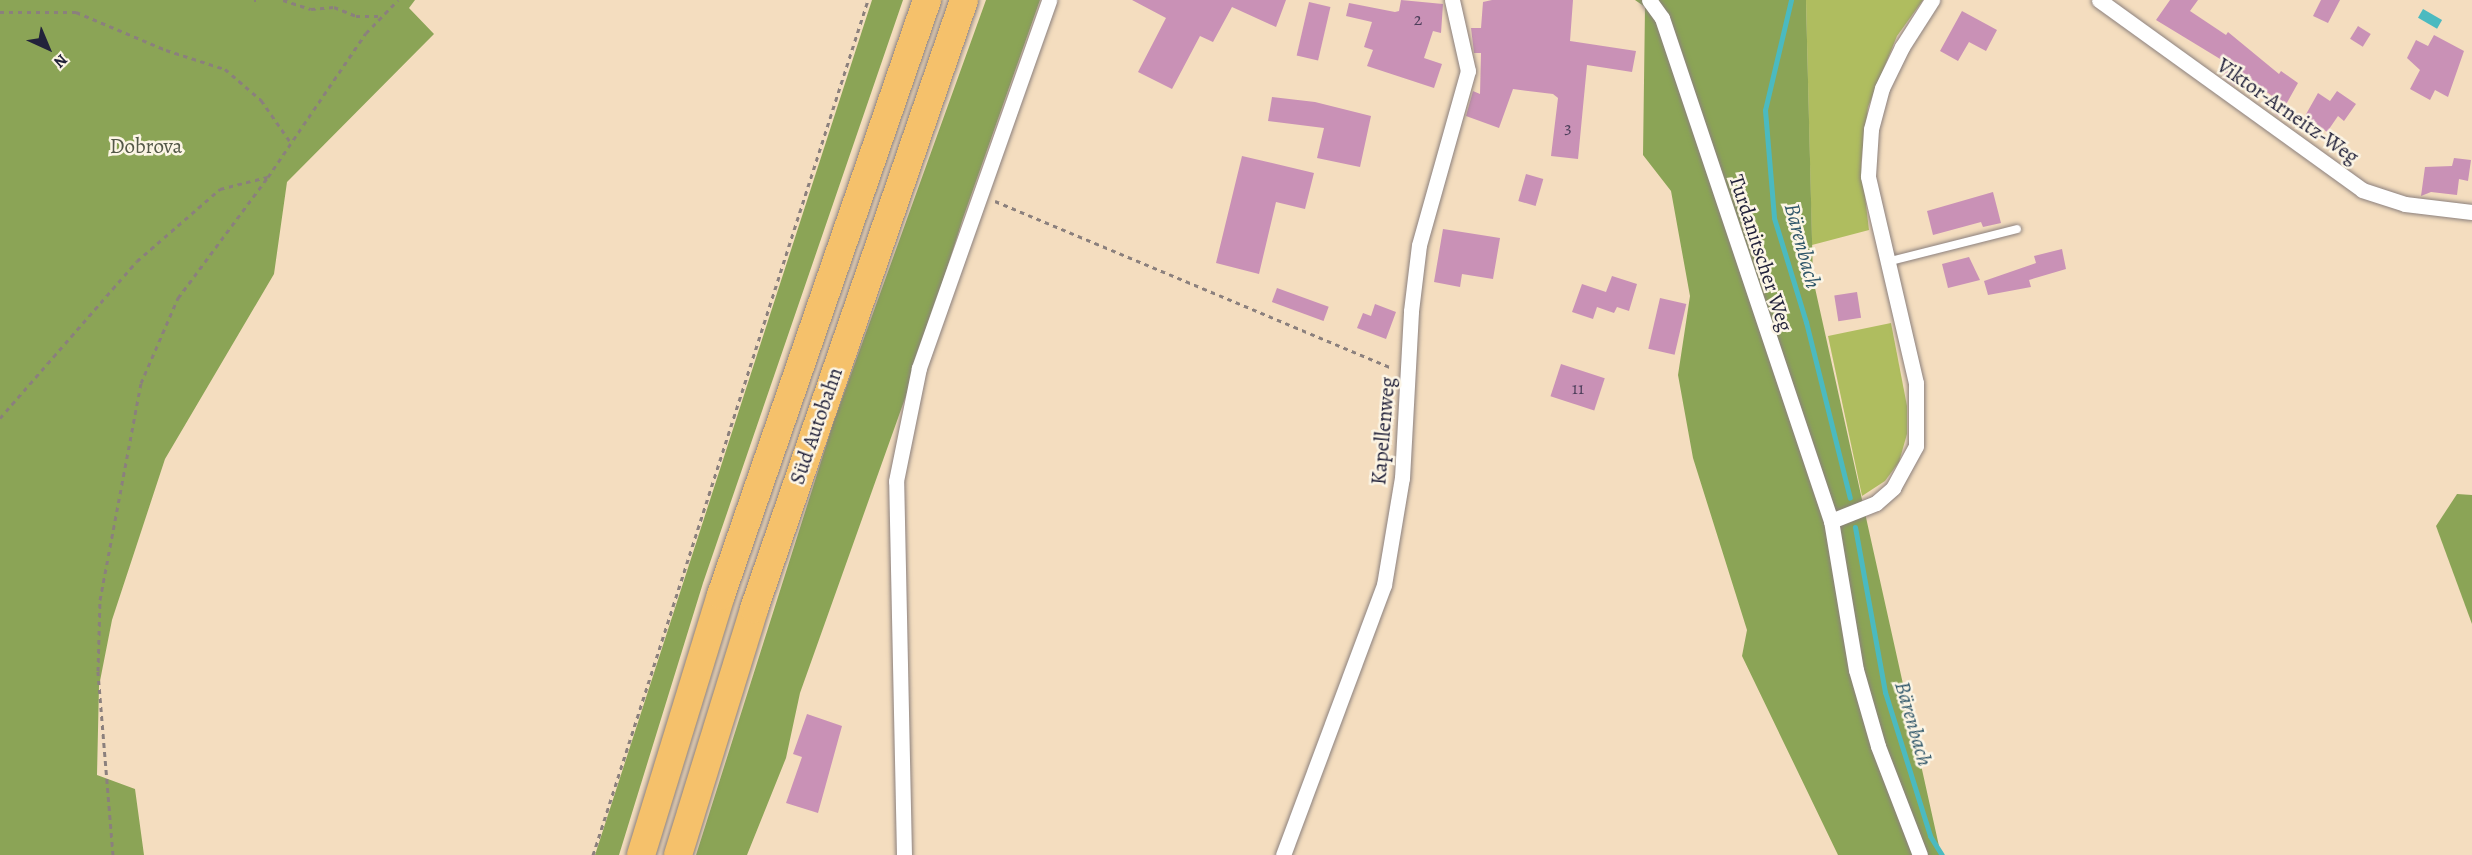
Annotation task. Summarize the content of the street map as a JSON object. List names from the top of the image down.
{
  "streets": {
    "highway": ["Süd Autobahn"],
    "street": ["Viktor-Arneitz-Weg", "Turdanitscher Weg", "Kapellenweg"]
  },
  "water": ["Bärenbach"],
  "parks": ["Dobrova"],
  "house_numbers": ["2", "3", "11"],
  "north": "bottom right"
}
